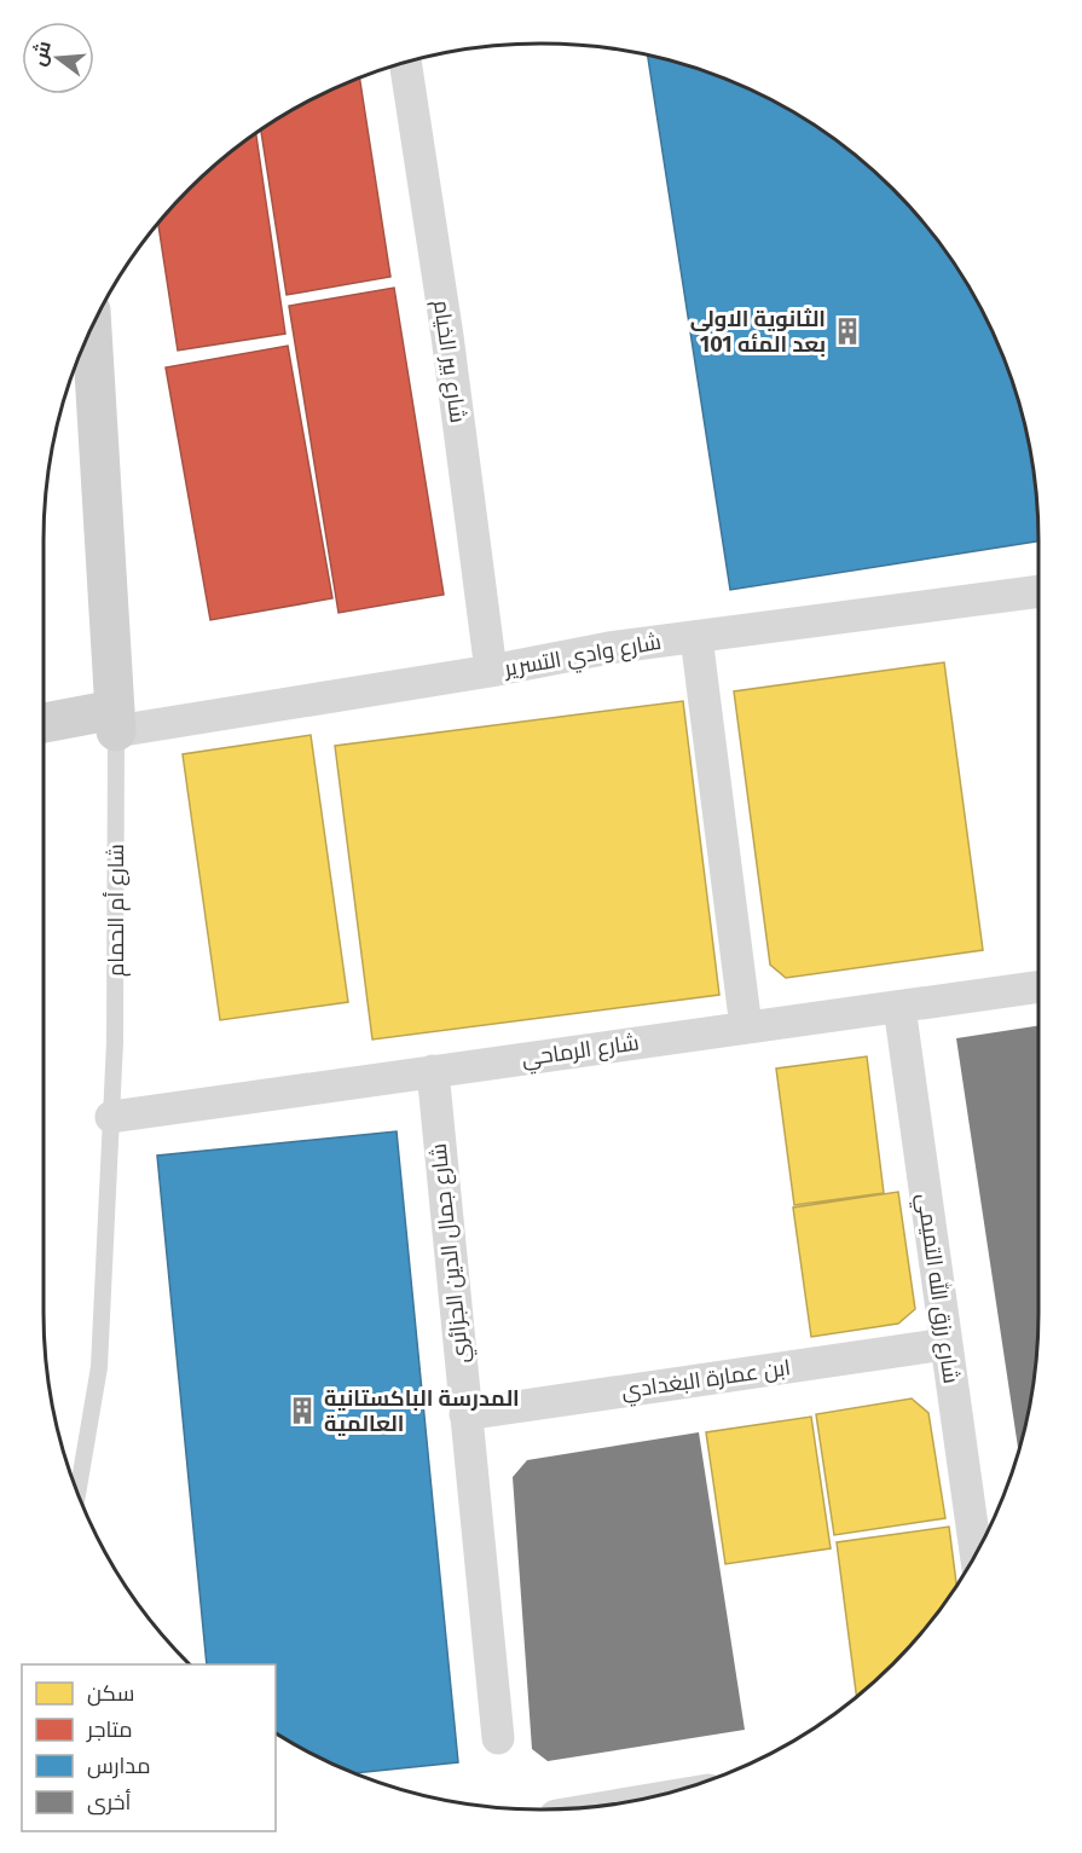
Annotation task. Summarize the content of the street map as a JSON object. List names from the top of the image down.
{
  "streets": {
    "main road": ["شارع أم الحمام"],
    "street": [
      "شارع بير الخيام",
      "شارع وادي التسرير",
      "شارع الرماحي",
      "شارع جمال الدين الجزائري",
      "شارع رزق الله التميمي",
      "ابن عمارة البغدادي"
    ]
  },
  "crossings": [
    ["شارع بير الخيام", "شارع وادي التسرير"],
    ["شارع وادي التسرير", "شارع أم الحمام"],
    ["شارع أم الحمام", "شارع الرماحي"],
    ["شارع الرماحي", "شارع جمال الدين الجزائري"],
    ["شارع الرماحي", "شارع رزق الله التميمي"],
    ["شارع جمال الدين الجزائري", "ابن عمارة البغدادي"],
    ["شارع رزق الله التميمي", "ابن عمارة البغدادي"]
  ],
  "places": {
    "building": ["الثانوية الاولى بعد المئه 101", "المدرسة الباكستانية العالمية"]
  },
  "legend": [
    "سكن",
    "متاجر",
    "مدارس",
    "أخرى"
  ],
  "north": "left"
}
